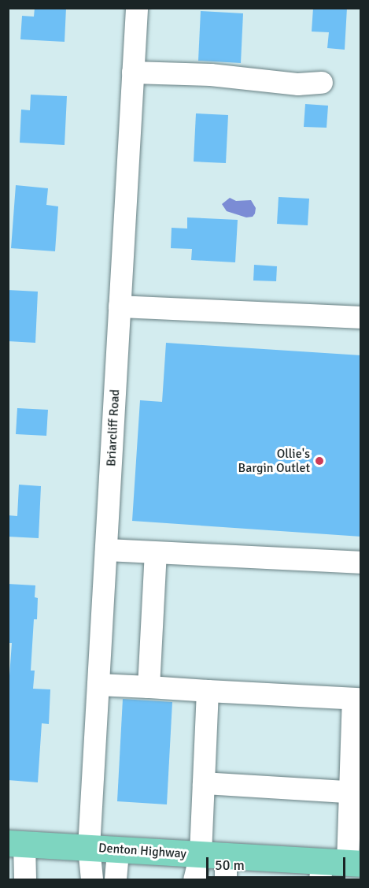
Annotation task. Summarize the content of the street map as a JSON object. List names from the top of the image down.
{
  "streets": {
    "main road": ["Denton Highway"],
    "street": ["Briarcliff Road"]
  },
  "crossings": [
    ["Briarcliff Road", "Denton Highway"]
  ],
  "places": ["Ollie's Bargin Outlet"],
  "scale_bar": "50 m"
}
